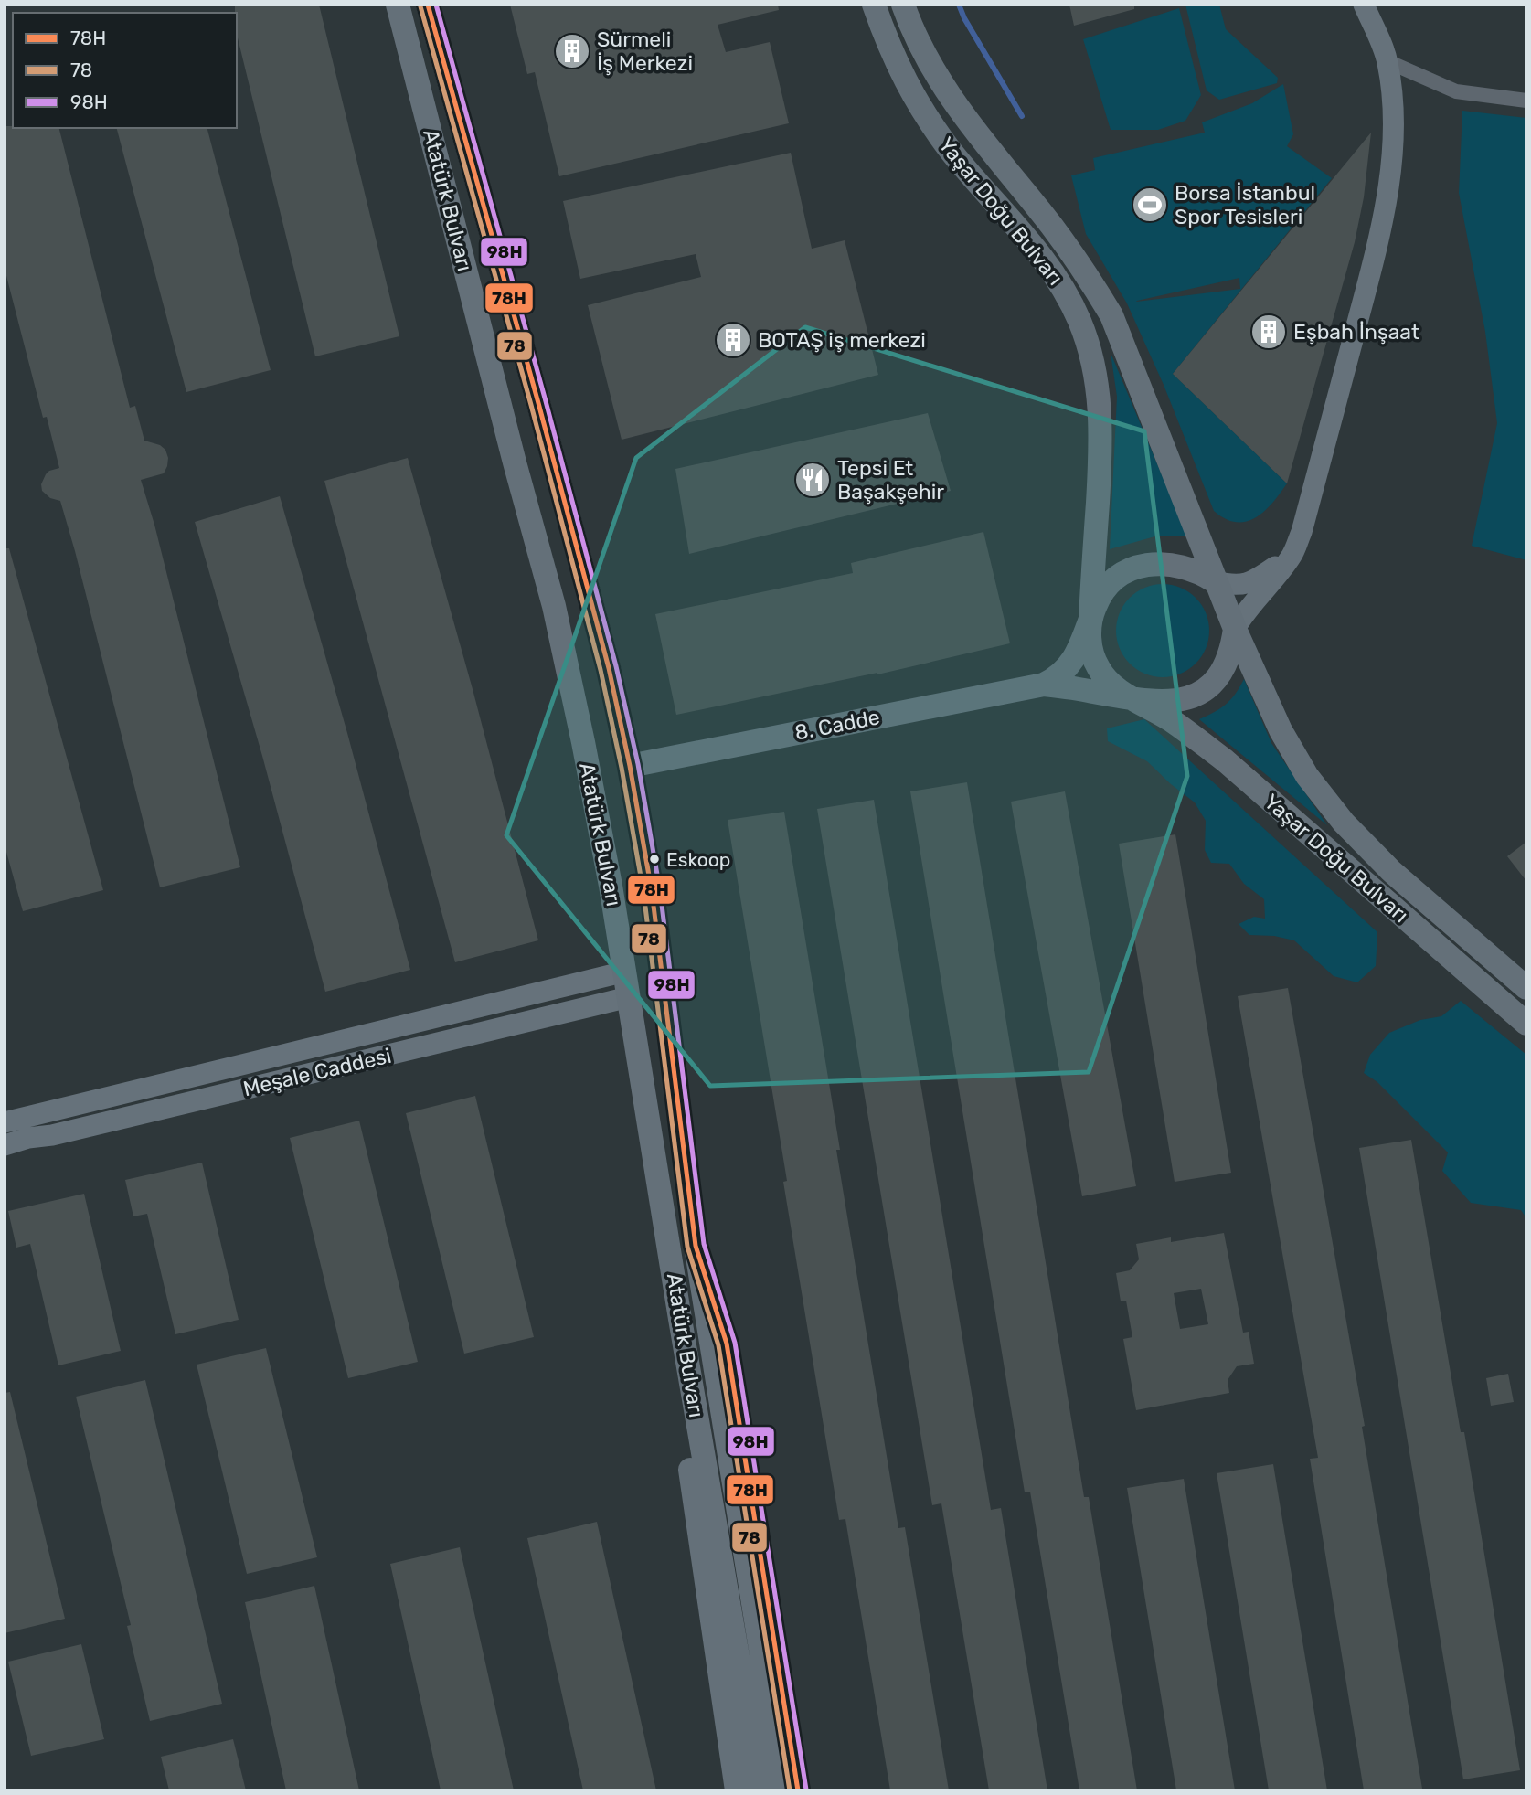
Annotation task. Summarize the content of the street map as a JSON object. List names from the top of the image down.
{
  "streets": {
    "main road": ["Atatürk Bulvarı", "Yaşar Doğu Bulvarı", "8. Cadde"],
    "street": ["Meşale Caddesi"]
  },
  "crossings": [
    ["Atatürk Bulvarı", "8. Cadde"],
    ["Atatürk Bulvarı", "Meşale Caddesi"],
    ["Yaşar Doğu Bulvarı", "8. Cadde"]
  ],
  "places": {
    "building": ["Sürmeli İş Merkezi", "Eşbah İnşaat", "BOTAŞ iş merkezi"],
    "sports": ["Borsa İstanbul Spor Tesisleri"],
    "restaurant": ["Tepsi Et Başakşehir"],
    "other": ["Eskoop"]
  },
  "lines": ["transit line 78H", "transit line 98H", "transit line 78"],
  "legend": ["78H", "78", "98H"]
}
